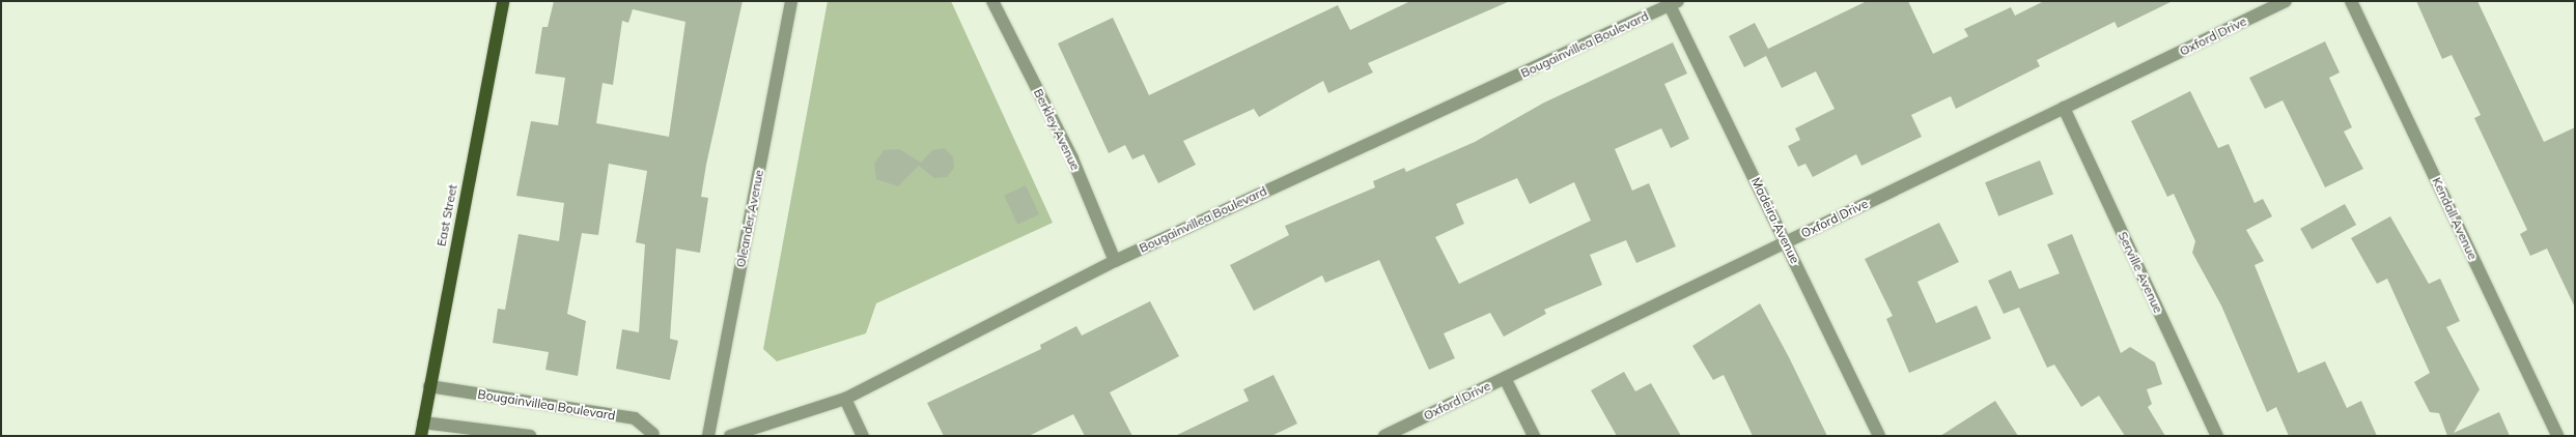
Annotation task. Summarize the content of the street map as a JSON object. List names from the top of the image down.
{
  "streets": {
    "main road": ["East Street"],
    "street": [
      "Oxford Drive",
      "Bougainvillea Boulevard",
      "Berkley Avenue",
      "Oleander Avenue",
      "Kendall Avenue",
      "Madeira Avenue",
      "Serville Avenue"
    ]
  },
  "crossings": [
    ["Oxford Drive", "Madeira Avenue"],
    ["Oxford Drive", "Serville Avenue"],
    ["Bougainvillea Boulevard", "Berkley Avenue"],
    ["Bougainvillea Boulevard", "East Street"],
    ["Bougainvillea Boulevard", "Madeira Avenue"]
  ]
}
